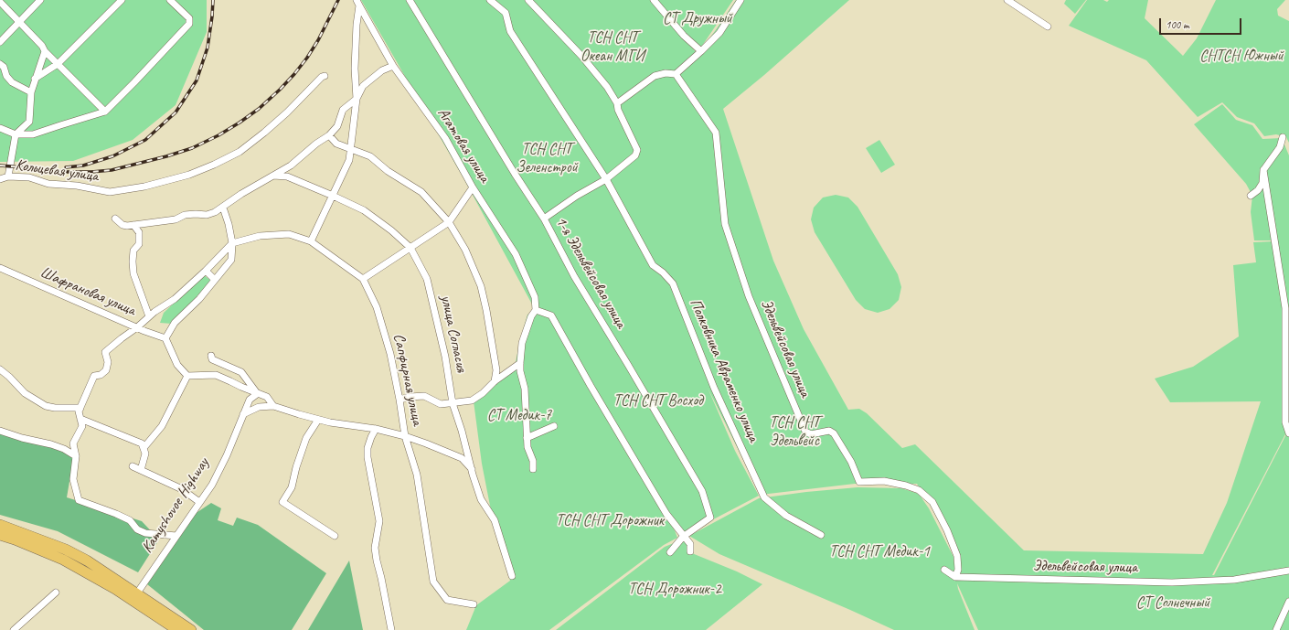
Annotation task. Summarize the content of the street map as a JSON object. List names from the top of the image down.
{
  "streets": {
    "street": [
      "Агатовая улица",
      "Кольцевая улица",
      "1-я Эдельвейсовая улица",
      "Шафрановая улица",
      "улица Согласия",
      "Эдельвейсовая улица",
      "Полковника Авраменко улица",
      "Сапфирная улица",
      "Kamyshovoe Highway"
    ]
  },
  "parks": [
    "СТ Дружный",
    "ТСН СНТ Океан МГИ",
    "СНТСН Южный",
    "ТСН СНТ Зеленстрой",
    "ТСН СНТ Восход",
    "СТ Медик-7",
    "ТСН СНТ Эдельвейс",
    "ТСН СНТ Дорожник",
    "ТСН СНТ Медик-1",
    "ТСН Дорожник-2",
    "СТ Солнечный"
  ],
  "scale_bar": "100 m"
}
